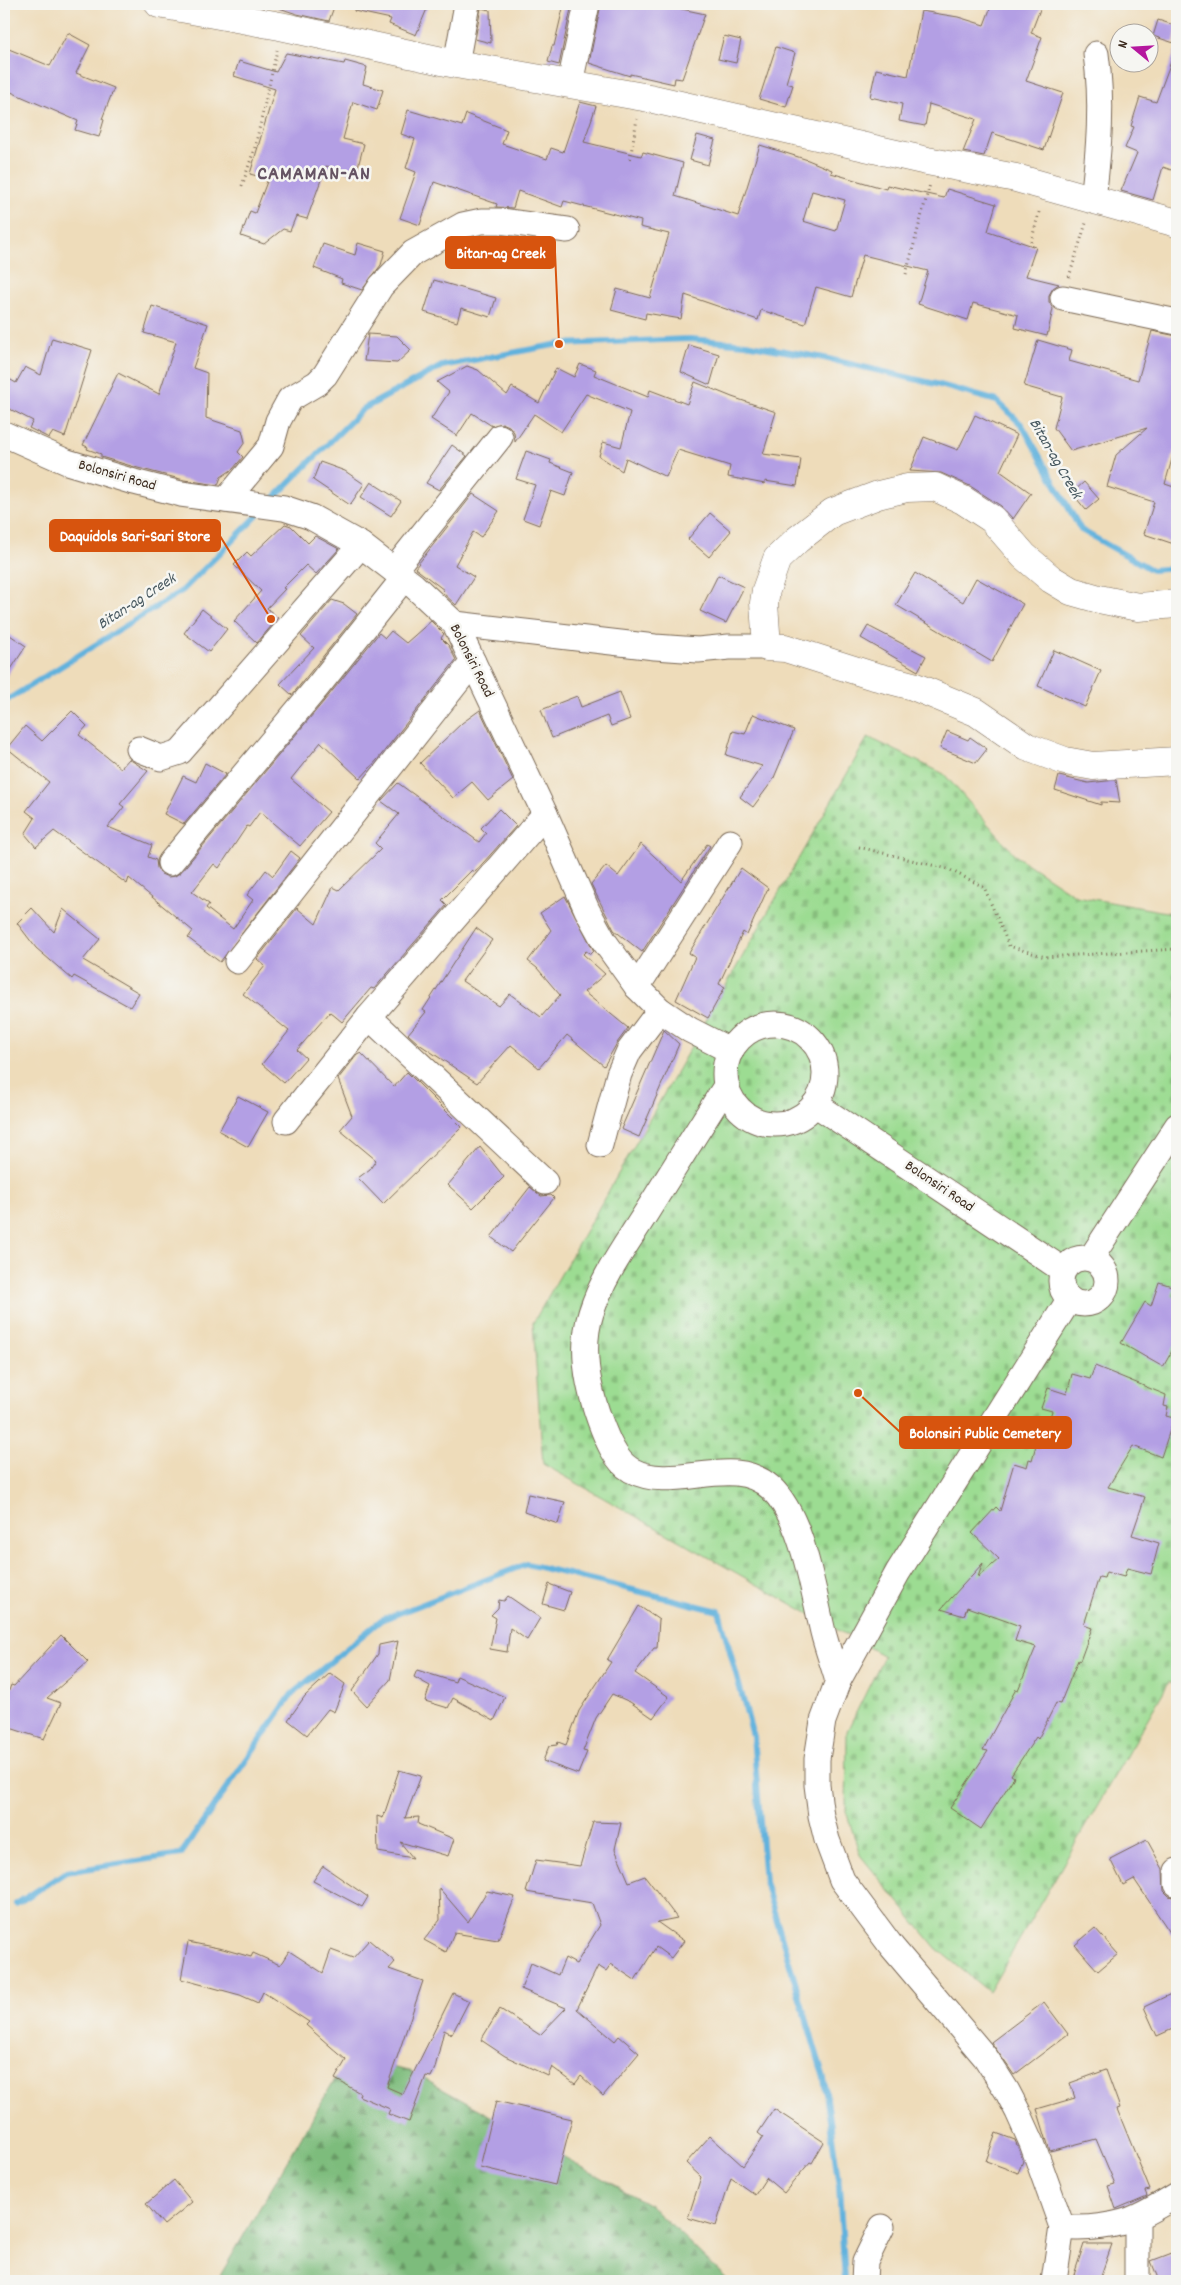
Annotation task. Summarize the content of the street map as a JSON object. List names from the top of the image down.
{
  "streets": {
    "street": ["Bolonsiri Road"]
  },
  "districts": ["CAMAMAN-AN"],
  "water": ["Bitan-ag Creek"],
  "places": ["Bitan-ag Creek", "Daquidols Sari-Sari Store", "Bolonsiri Public Cemetery"],
  "north": "left"
}
